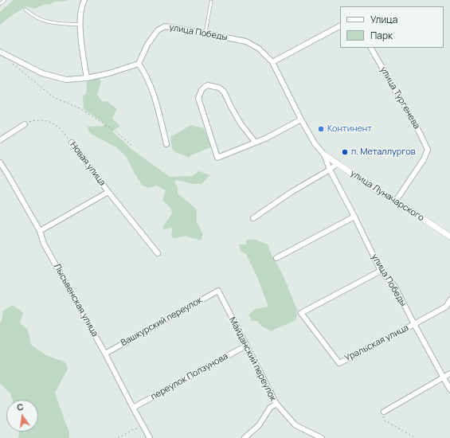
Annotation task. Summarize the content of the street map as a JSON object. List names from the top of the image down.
{
  "streets": {
    "street": [
      "улица Победы",
      "улица Тургенева",
      "Новая улица",
      "улица Луначарского",
      "Лысьвенская улица",
      "Вашкурский переулок",
      "Уральская улица",
      "Майданский переулок",
      "переулок Ползунова"
    ]
  },
  "crossings": [
    ["улица Победы", "улица Луначарского"],
    ["улица Победы", "Уральская улица"],
    ["улица Тургенева", "улица Луначарского"],
    ["Лысьвенская улица", "Вашкурский переулок"],
    ["Лысьвенская улица", "переулок Ползунова"],
    ["Вашкурский переулок", "Майданский переулок"],
    ["Майданский переулок", "переулок Ползунова"]
  ],
  "places": ["Континент", "п. Металлургов"],
  "legend": ["Улица", "Парк"],
  "north": "top"
}
